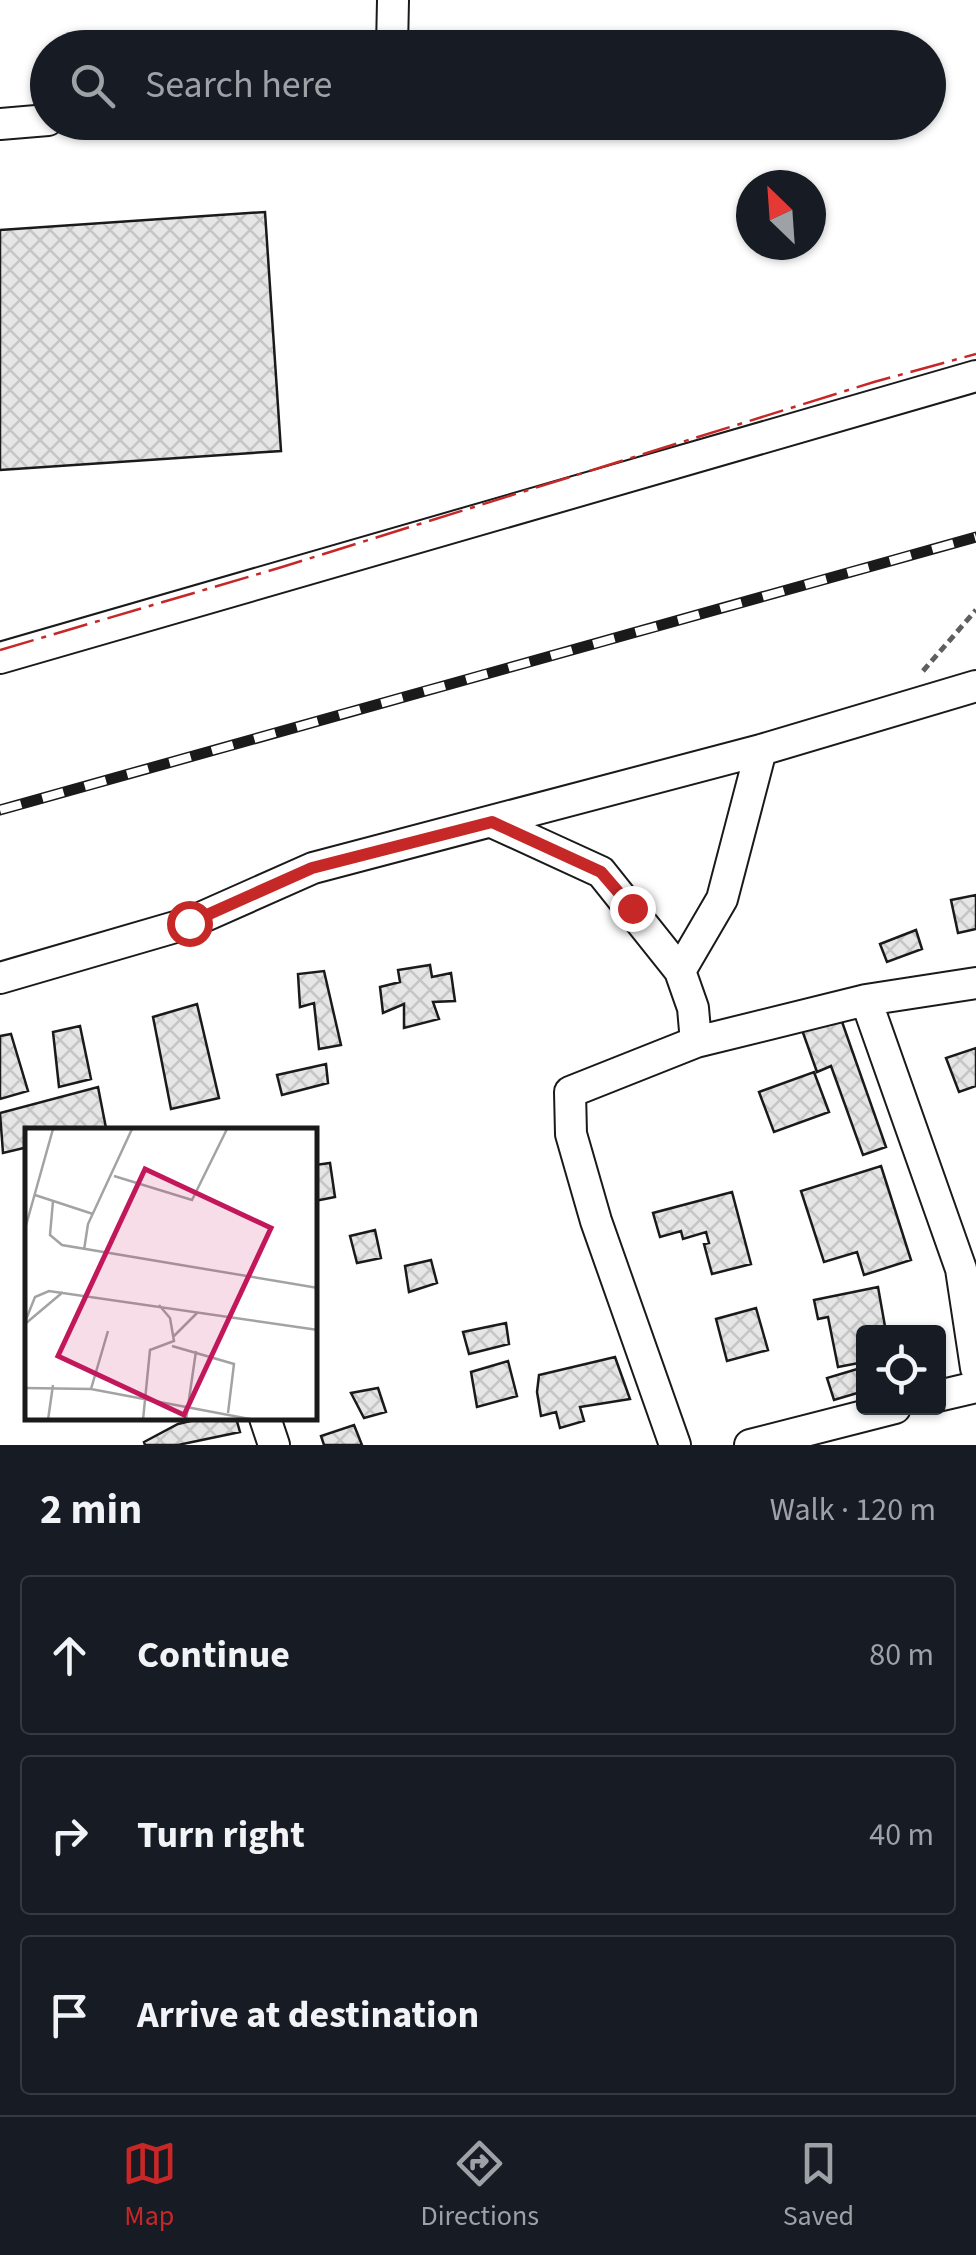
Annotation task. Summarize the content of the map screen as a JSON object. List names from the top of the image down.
{
  "north": "top left",
  "page": {
    "search": "Search here",
    "heading": ["2 min", "Walk · 120 m"],
    "list": [
      ["Continue", "80 m"],
      ["Turn right", "40 m"],
      "Arrive at destination"
    ],
    "nav": ["Map", "Directions", "Saved"]
  }
}
